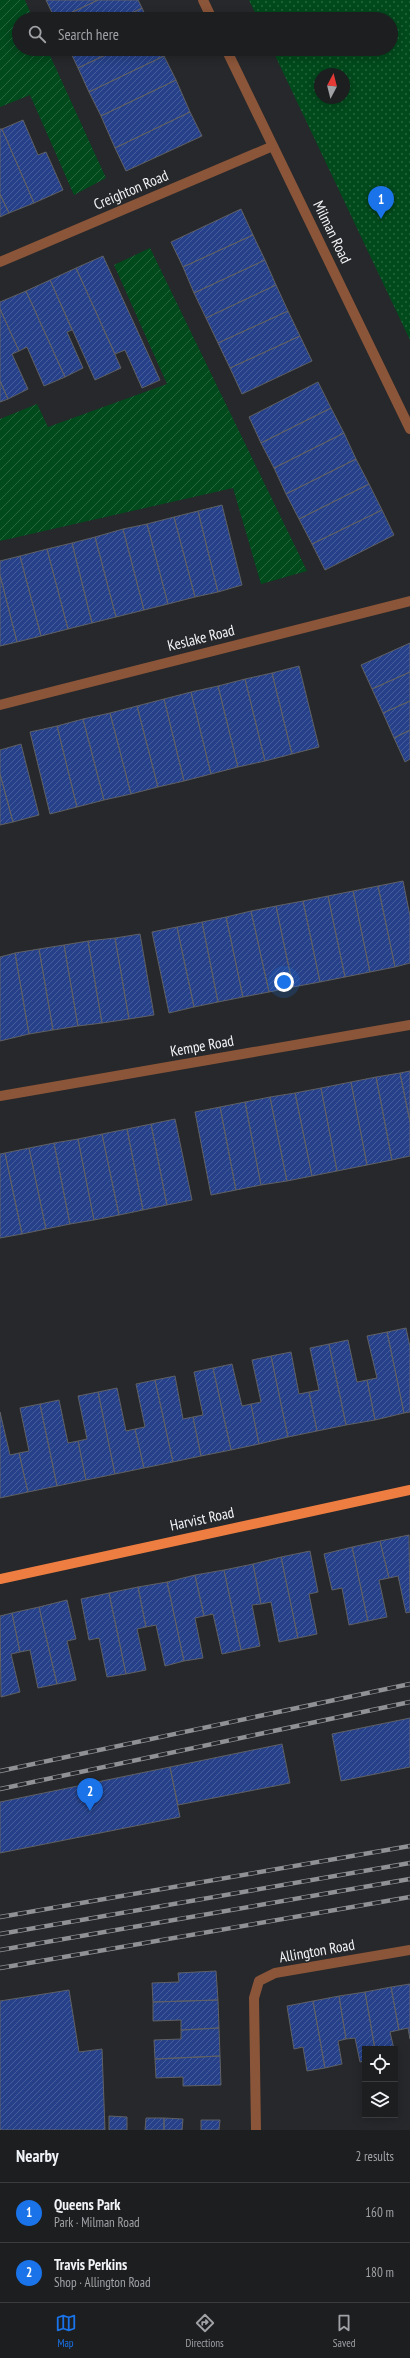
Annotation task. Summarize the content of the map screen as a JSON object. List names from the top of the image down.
{
  "streets": {
    "main road": ["Harvist Road"],
    "street": [
      "Creighton Road",
      "Milman Road",
      "Keslake Road",
      "Kempe Road",
      "Allington Road"
    ]
  },
  "crossings": [
    ["Creighton Road", "Milman Road"]
  ],
  "north": "top",
  "page": {
    "search": "Search here",
    "pins": ["1", "2"],
    "heading": ["Nearby", "2 results"],
    "list": [
      {
        "mark": "1",
        "name": "Queens Park",
        "note": "Park · Milman Road",
        "value": "160 m"
      },
      {
        "mark": "2",
        "name": "Travis Perkins",
        "note": "Shop · Allington Road",
        "value": "180 m"
      }
    ],
    "nav": ["Map", "Directions", "Saved"]
  }
}
